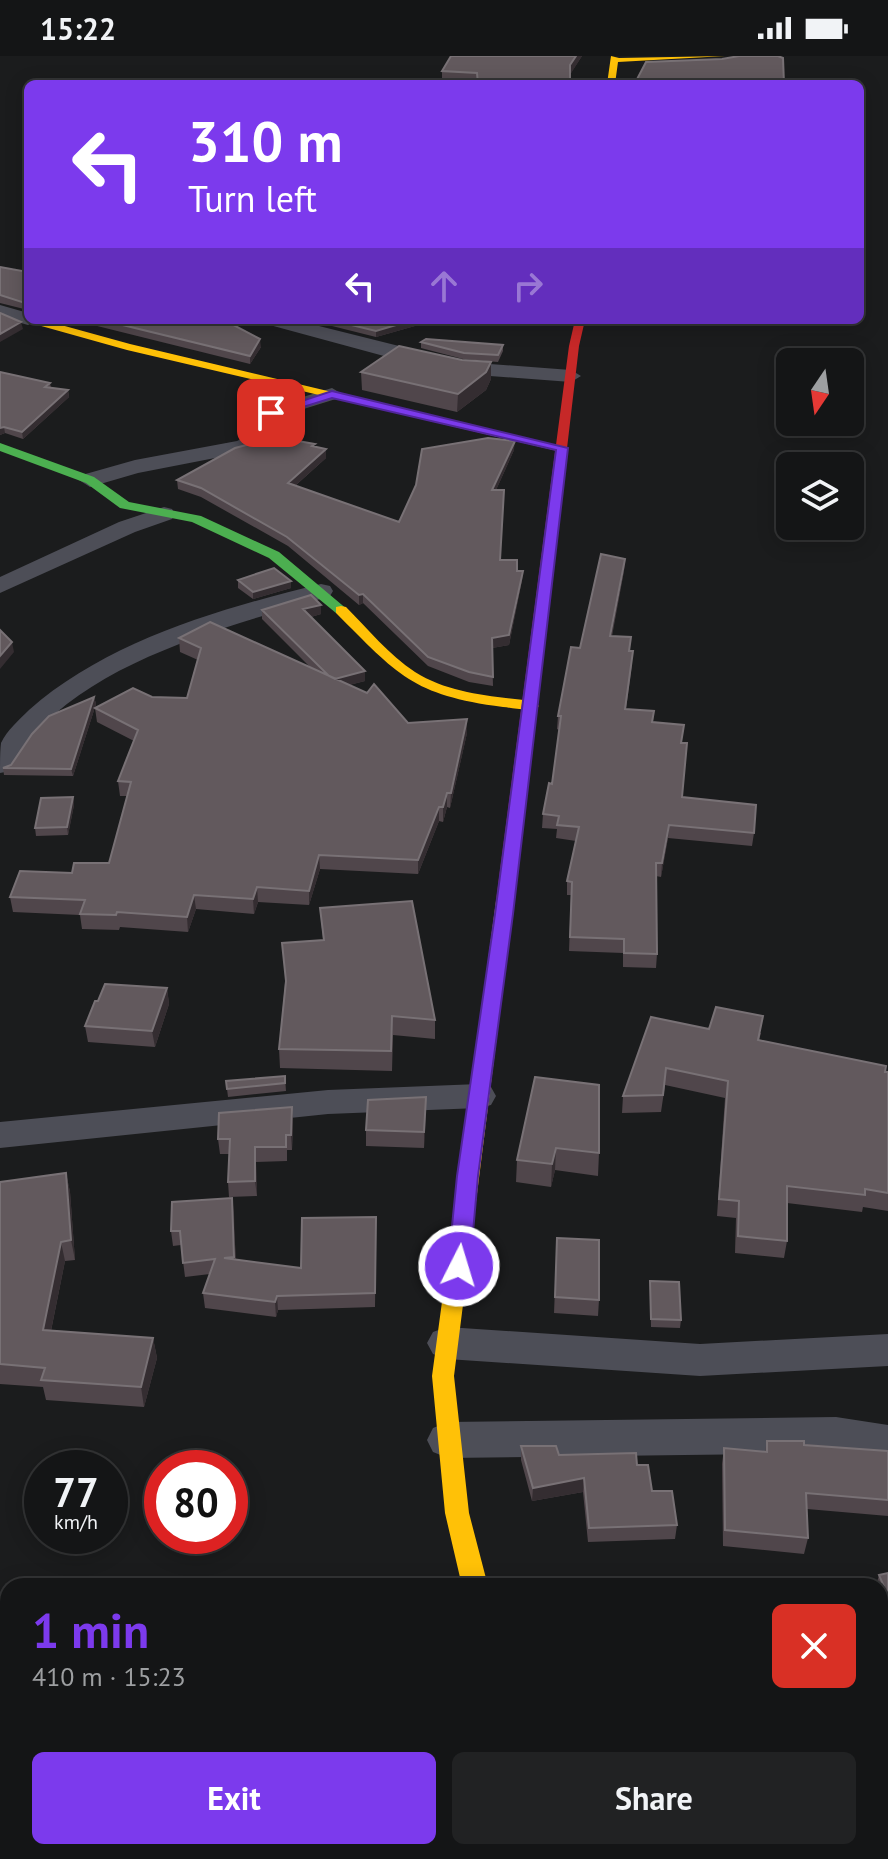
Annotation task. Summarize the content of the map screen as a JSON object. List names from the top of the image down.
{
  "north": "bottom",
  "page": {
    "status": "15:22",
    "turn": ["310 m", "Turn left"],
    "speed": "77 km/h",
    "limit": "80",
    "heading": ["1 min", "410 m · 15:23"],
    "buttons": ["Exit", "Share"]
  }
}
